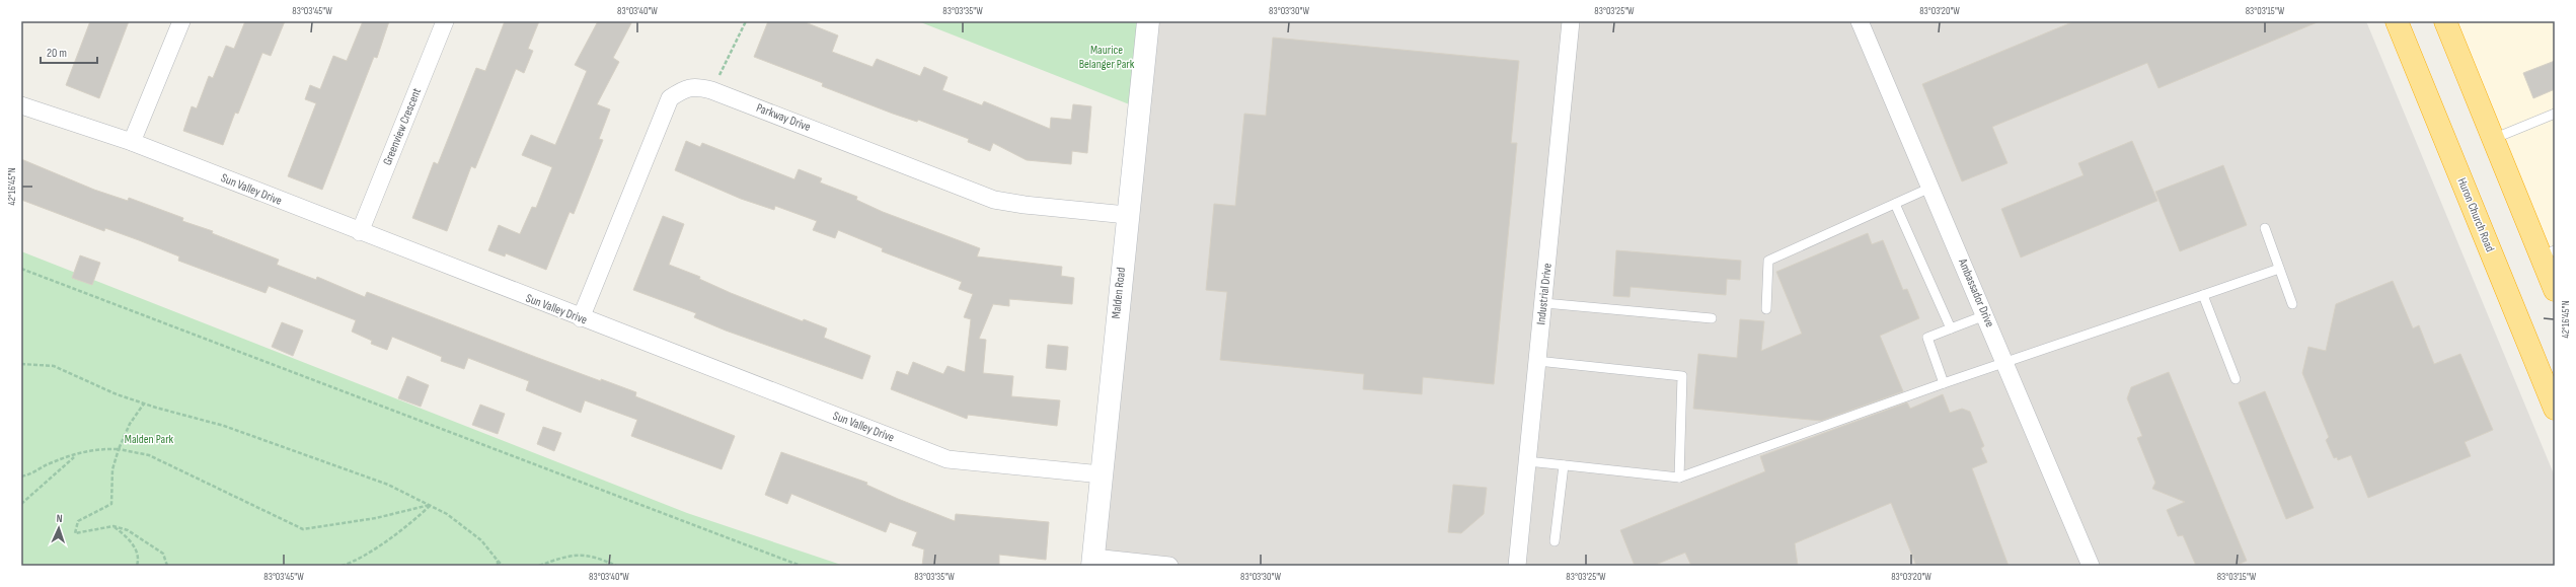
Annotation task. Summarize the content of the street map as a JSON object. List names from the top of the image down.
{
  "streets": {
    "highway": ["Huron Church Road"],
    "main road": ["Malden Road"],
    "street": [
      "Parkway Drive",
      "Greenview Crescent",
      "Sun Valley Drive",
      "Ambassador Drive",
      "Industrial Drive"
    ]
  },
  "crossings": [
    ["Parkway Drive", "Sun Valley Drive"],
    ["Parkway Drive", "Malden Road"],
    ["Greenview Crescent", "Sun Valley Drive"],
    ["Sun Valley Drive", "Malden Road"]
  ],
  "parks": ["Maurice Belanger Park", "Malden Park"],
  "scale_bar": "20 m",
  "north": "top",
  "coordinates": [
    "83°03'45\"W",
    "83°03'40\"W",
    "83°03'35\"W",
    "83°03'30\"W",
    "83°03'25\"W",
    "83°03'20\"W",
    "83°03'15\"W",
    "42°16'45\"N"
  ]
}
